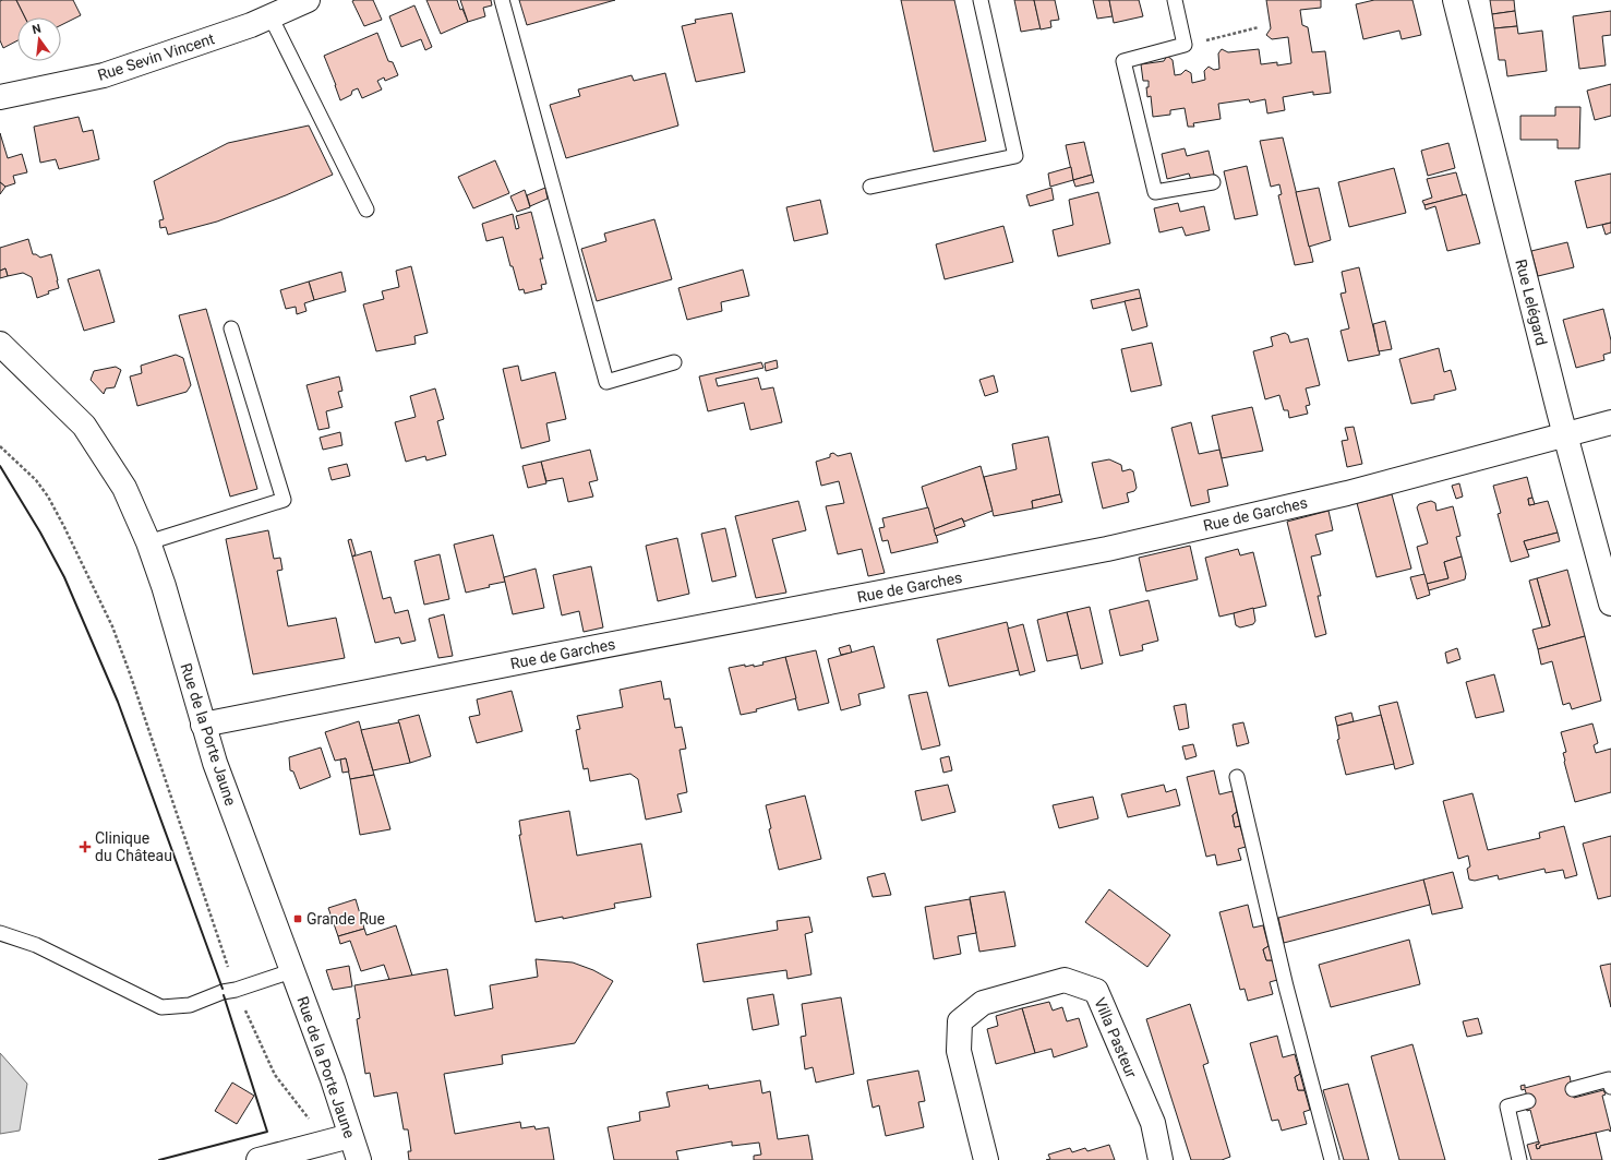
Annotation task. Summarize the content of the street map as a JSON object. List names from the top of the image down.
{
  "streets": {
    "street": [
      "Rue Sevin Vincent",
      "Rue Lelégard",
      "Rue de Garches",
      "Rue de la Porte Jaune",
      "Villa Pasteur"
    ]
  },
  "crossings": [
    ["Rue Lelégard", "Rue de Garches"],
    ["Rue de Garches", "Rue de la Porte Jaune"]
  ],
  "places": {
    "health": ["Clinique du Château"],
    "transit": ["Grande Rue"]
  },
  "north": "top"
}
